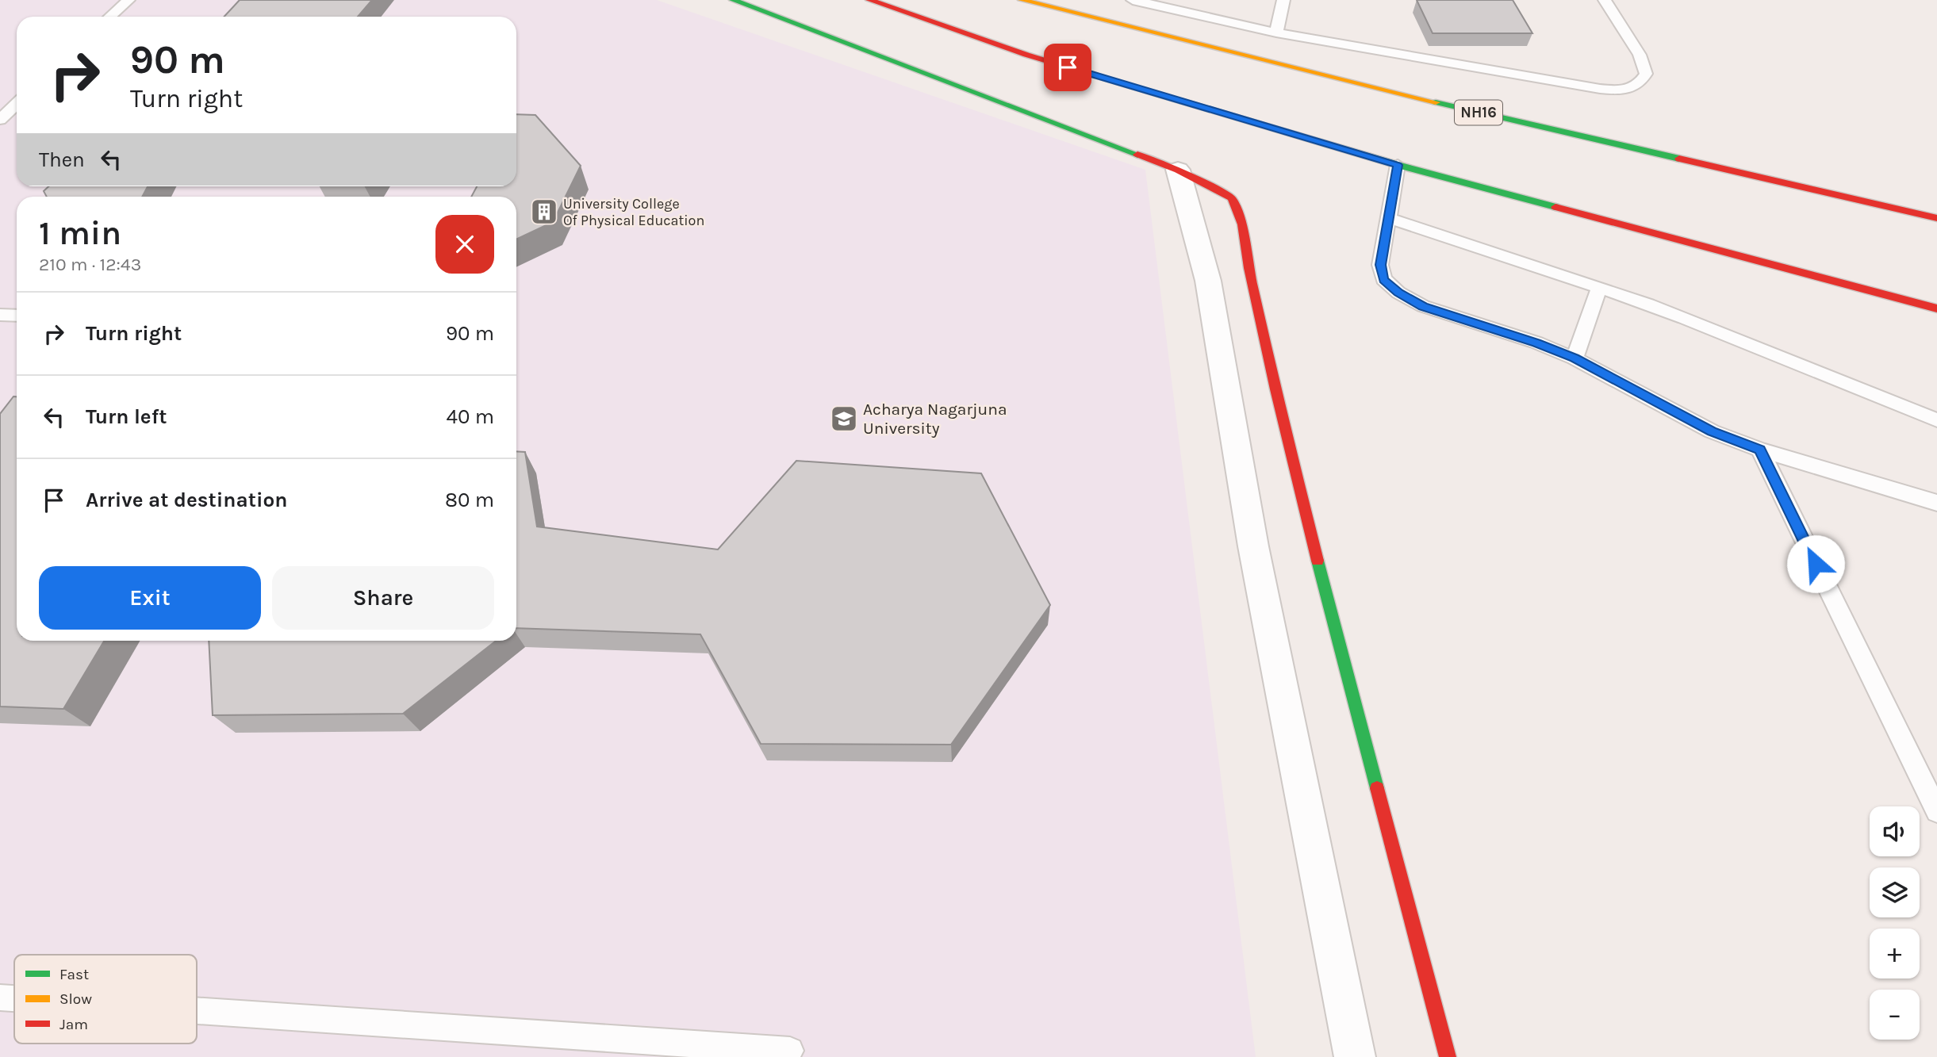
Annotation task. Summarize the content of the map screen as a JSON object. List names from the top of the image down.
{
  "streets": {
    "main road": ["NH16"]
  },
  "places": {
    "building": ["University College Of Physical Education"],
    "school or university": ["Acharya Nagarjuna University"]
  },
  "legend": ["Fast", "Slow", "Jam"],
  "page": {
    "turn": ["90 m", "Turn right"],
    "then": "Then",
    "heading": ["1 min", "210 m · 12:43"],
    "list": [
      {
        "name": "Turn right",
        "value": "90 m"
      },
      {
        "name": "Turn left",
        "value": "40 m"
      },
      {
        "name": "Arrive at destination",
        "value": "80 m"
      }
    ],
    "buttons": ["Exit", "Share"],
    "map_buttons": ["+", "−"]
  }
}
